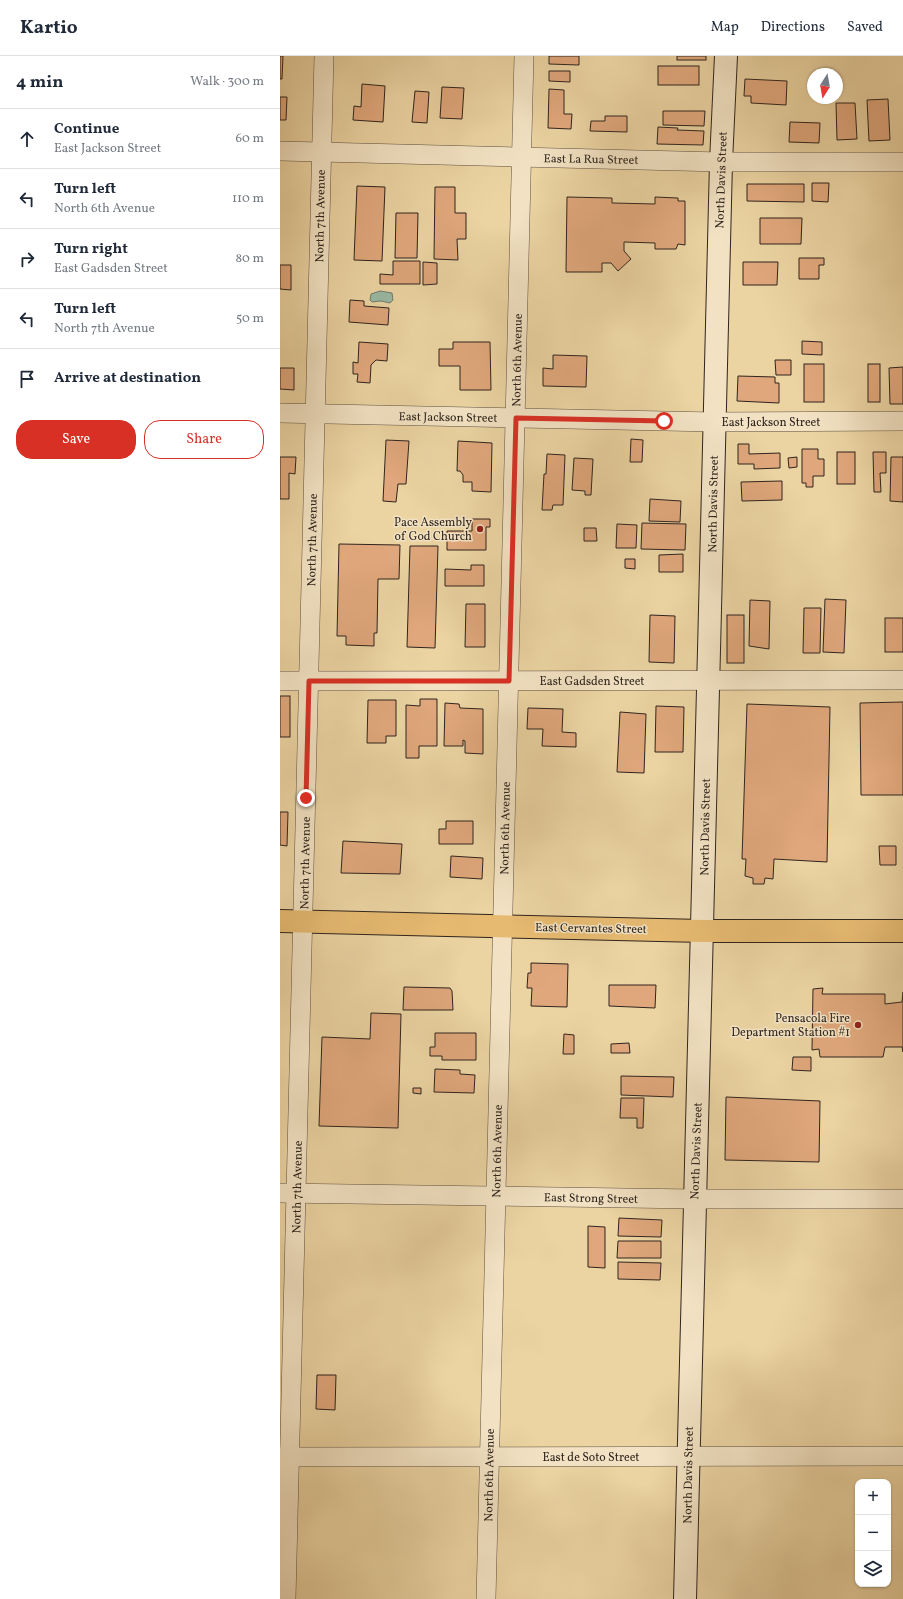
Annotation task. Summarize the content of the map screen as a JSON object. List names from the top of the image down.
{
  "streets": {
    "main road": ["North Davis Street", "East Cervantes Street"],
    "street": [
      "East La Rua Street",
      "North 7th Avenue",
      "North 6th Avenue",
      "East Jackson Street",
      "East Gadsden Street",
      "East Strong Street",
      "East de Soto Street"
    ]
  },
  "crossings": [
    ["East La Rua Street", "North Davis Street"],
    ["East La Rua Street", "North 7th Avenue"],
    ["East La Rua Street", "North 6th Avenue"],
    ["North Davis Street", "East Jackson Street"],
    ["North Davis Street", "East Gadsden Street"],
    ["North Davis Street", "East Cervantes Street"],
    ["North Davis Street", "East Strong Street"],
    ["North Davis Street", "East de Soto Street"],
    ["North 7th Avenue", "East Jackson Street"],
    ["North 7th Avenue", "East Gadsden Street"],
    ["North 7th Avenue", "East Cervantes Street"],
    ["North 7th Avenue", "East Strong Street"],
    ["North 7th Avenue", "East de Soto Street"],
    ["North 6th Avenue", "East Jackson Street"],
    ["North 6th Avenue", "East Gadsden Street"],
    ["North 6th Avenue", "East Cervantes Street"],
    ["North 6th Avenue", "East Strong Street"],
    ["North 6th Avenue", "East de Soto Street"]
  ],
  "places": ["Pace Assembly of God Church", "Pensacola Fire Department Station #1"],
  "north": "bottom",
  "page": {
    "header": "Kartio",
    "nav": ["Map", "Directions", "Saved"],
    "heading": ["4 min", "Walk · 300 m"],
    "list": [
      ["Continue", "East Jackson Street", "60 m"],
      ["Turn left", "North 6th Avenue", "110 m"],
      ["Turn right", "East Gadsden Street", "80 m"],
      ["Turn left", "North 7th Avenue", "50 m"],
      "Arrive at destination"
    ],
    "buttons": ["Save", "Share"],
    "map_buttons": ["+", "−"]
  }
}
